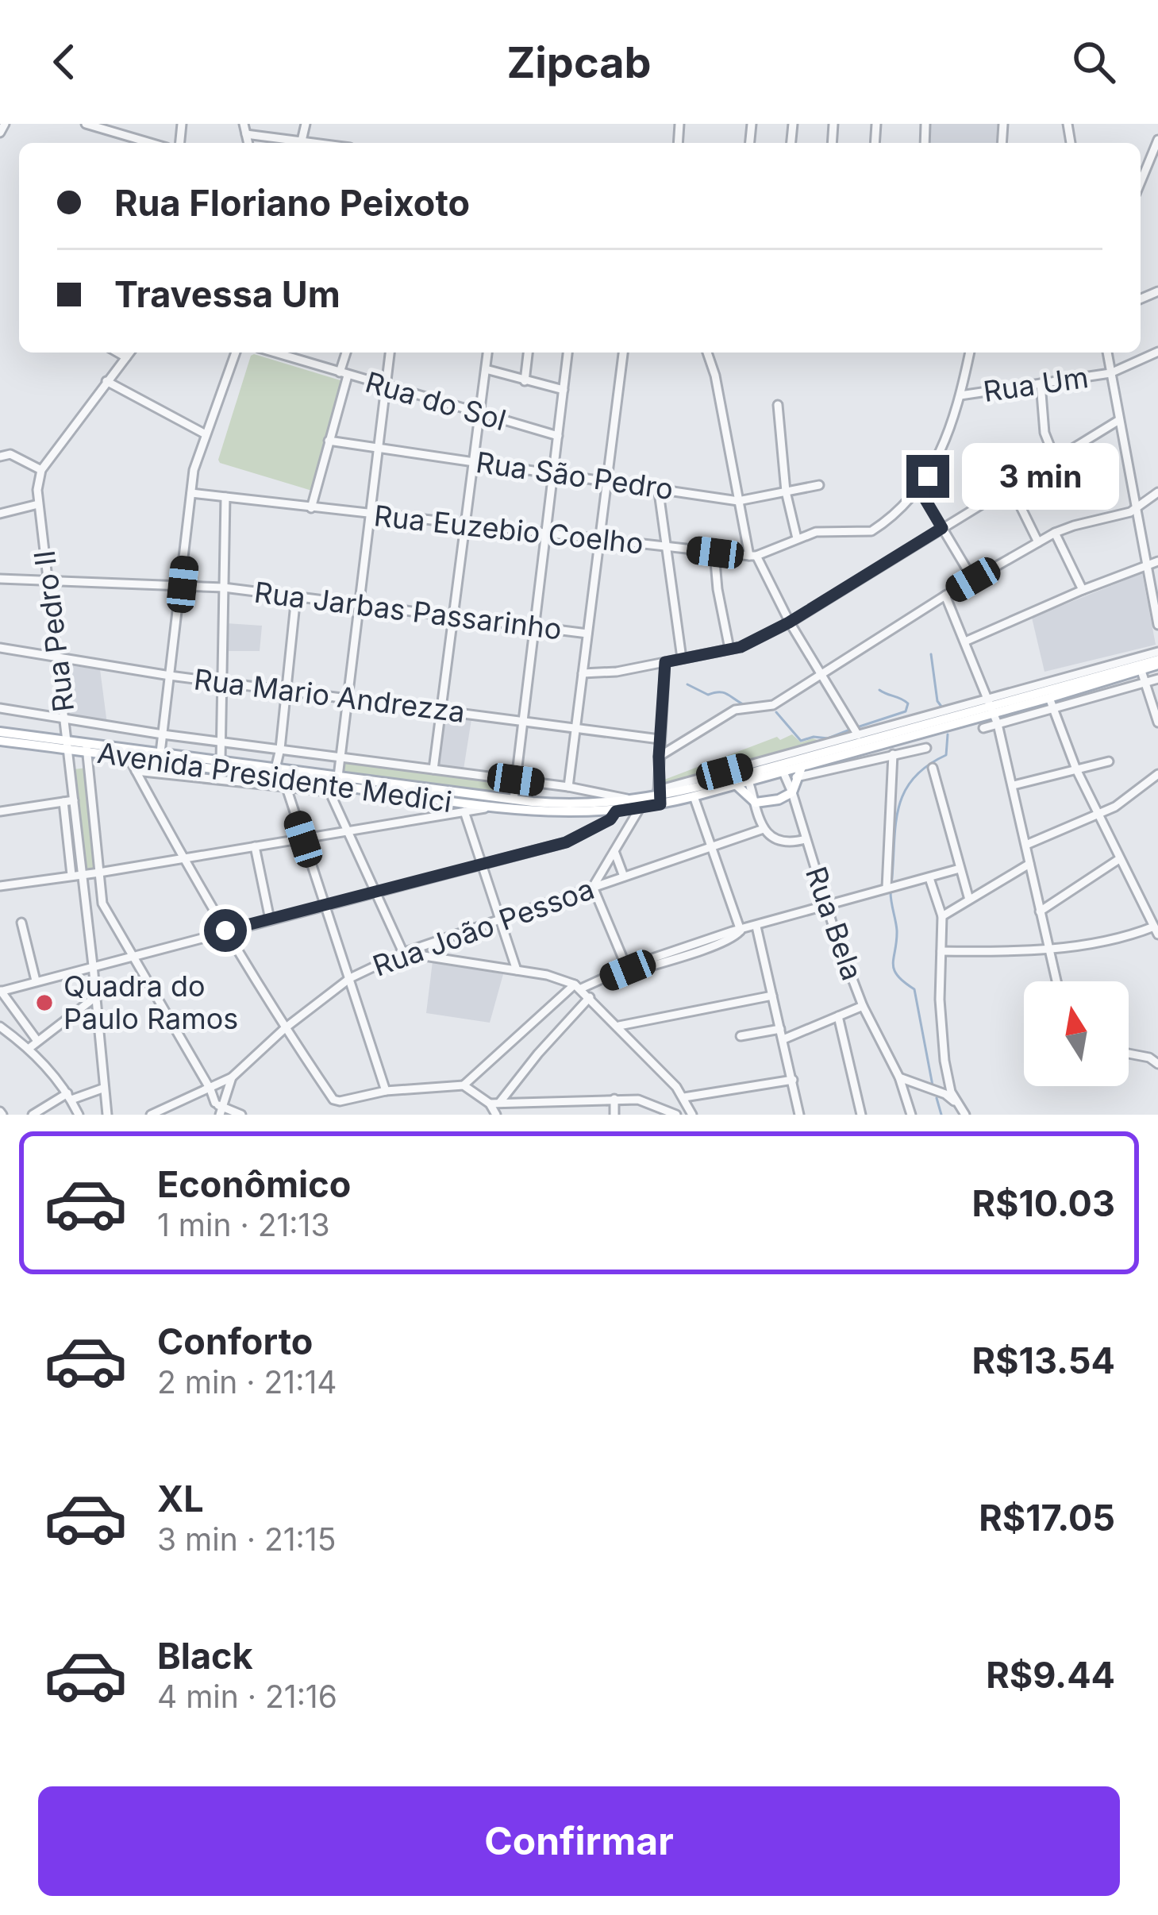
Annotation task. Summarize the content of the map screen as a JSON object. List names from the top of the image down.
{
  "streets": {
    "main road": ["Avenida Presidente Medici"],
    "street": [
      "Rua Um",
      "Rua do Sol",
      "Rua São Pedro",
      "Rua Euzebio Coelho",
      "Rua Jarbas Passarinho",
      "Rua Pedro II",
      "Rua Mario Andrezza",
      "Rua Bela",
      "Rua João Pessoa"
    ]
  },
  "crossings": [
    ["Rua Um", "Rua Euzebio Coelho"],
    ["Rua Jarbas Passarinho", "Rua Pedro II"],
    ["Rua Pedro II", "Rua Mario Andrezza"],
    ["Rua Pedro II", "Avenida Presidente Medici"],
    ["Avenida Presidente Medici", "Rua Bela"]
  ],
  "places": ["Quadra do Paulo Ramos"],
  "north": "top",
  "page": {
    "header": "Zipcab",
    "banner": ["Rua Floriano Peixoto", "Travessa Um"],
    "bubble": "3 min",
    "list": [
      {
        "name": "Econômico",
        "note": "1 min · 21:13",
        "value": "R$10.03"
      },
      {
        "name": "Conforto",
        "note": "2 min · 21:14",
        "value": "R$13.54"
      },
      {
        "name": "XL",
        "note": "3 min · 21:15",
        "value": "R$17.05"
      },
      {
        "name": "Black",
        "note": "4 min · 21:16",
        "value": "R$9.44"
      }
    ],
    "buttons": "Confirmar"
  }
}
